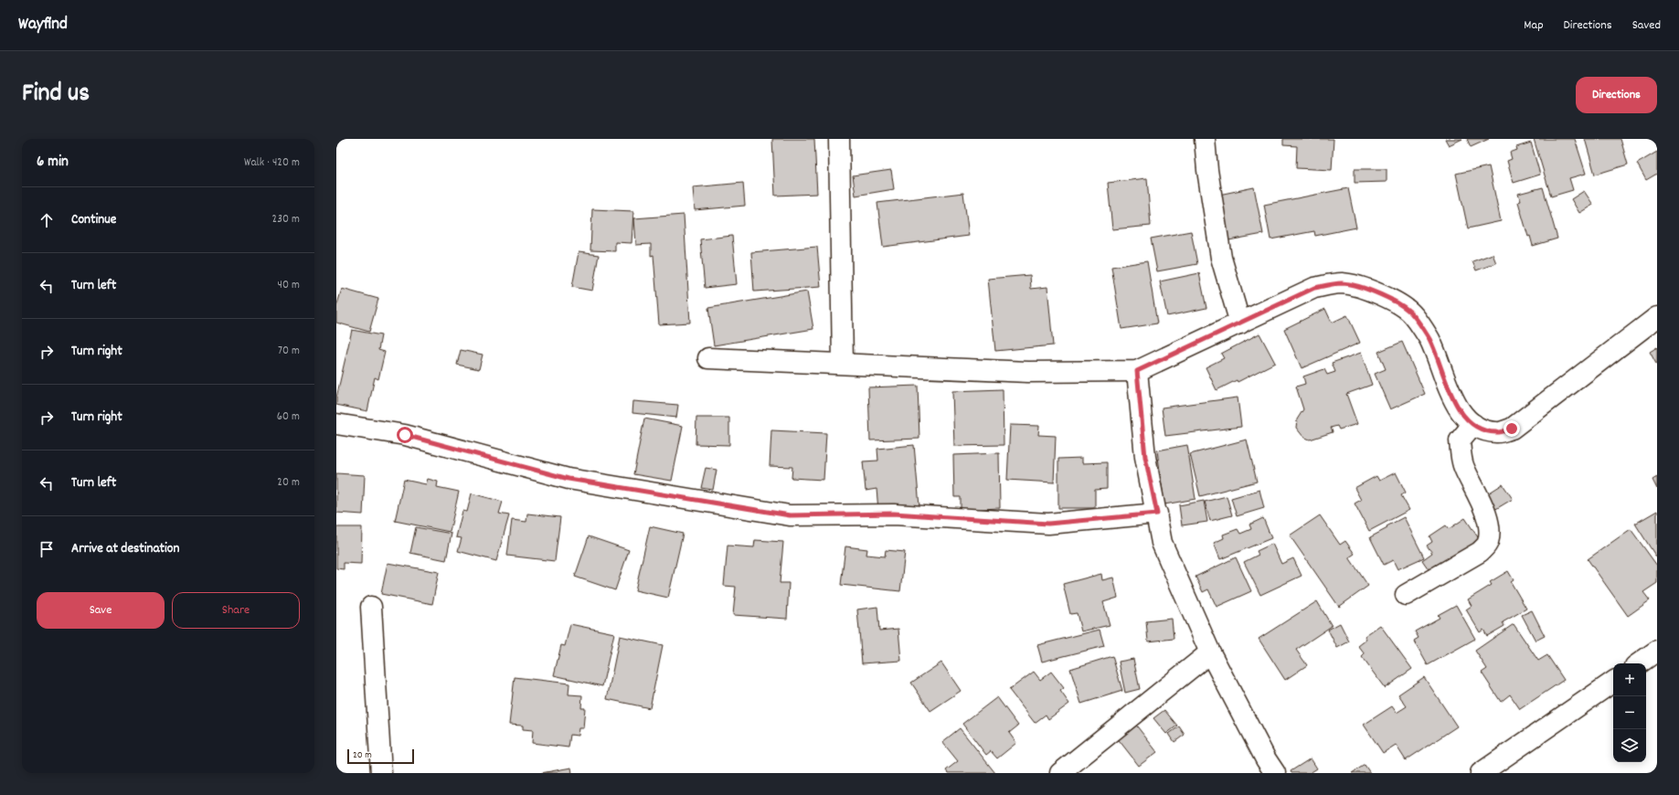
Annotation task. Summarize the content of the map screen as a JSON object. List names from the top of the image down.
{
  "scale_bar": "20 m",
  "page": {
    "header": "Wayfind",
    "nav": ["Map", "Directions", "Saved"],
    "title": "Find us",
    "buttons": [
      "Directions",
      ["Save", "Share"]
    ],
    "heading": ["6 min", "Walk · 420 m"],
    "list": [
      ["Continue", "230 m"],
      ["Turn left", "40 m"],
      ["Turn right", "70 m"],
      ["Turn right", "60 m"],
      ["Turn left", "20 m"],
      "Arrive at destination"
    ],
    "map_buttons": ["+", "−"],
    "scale": "20 m"
  }
}
